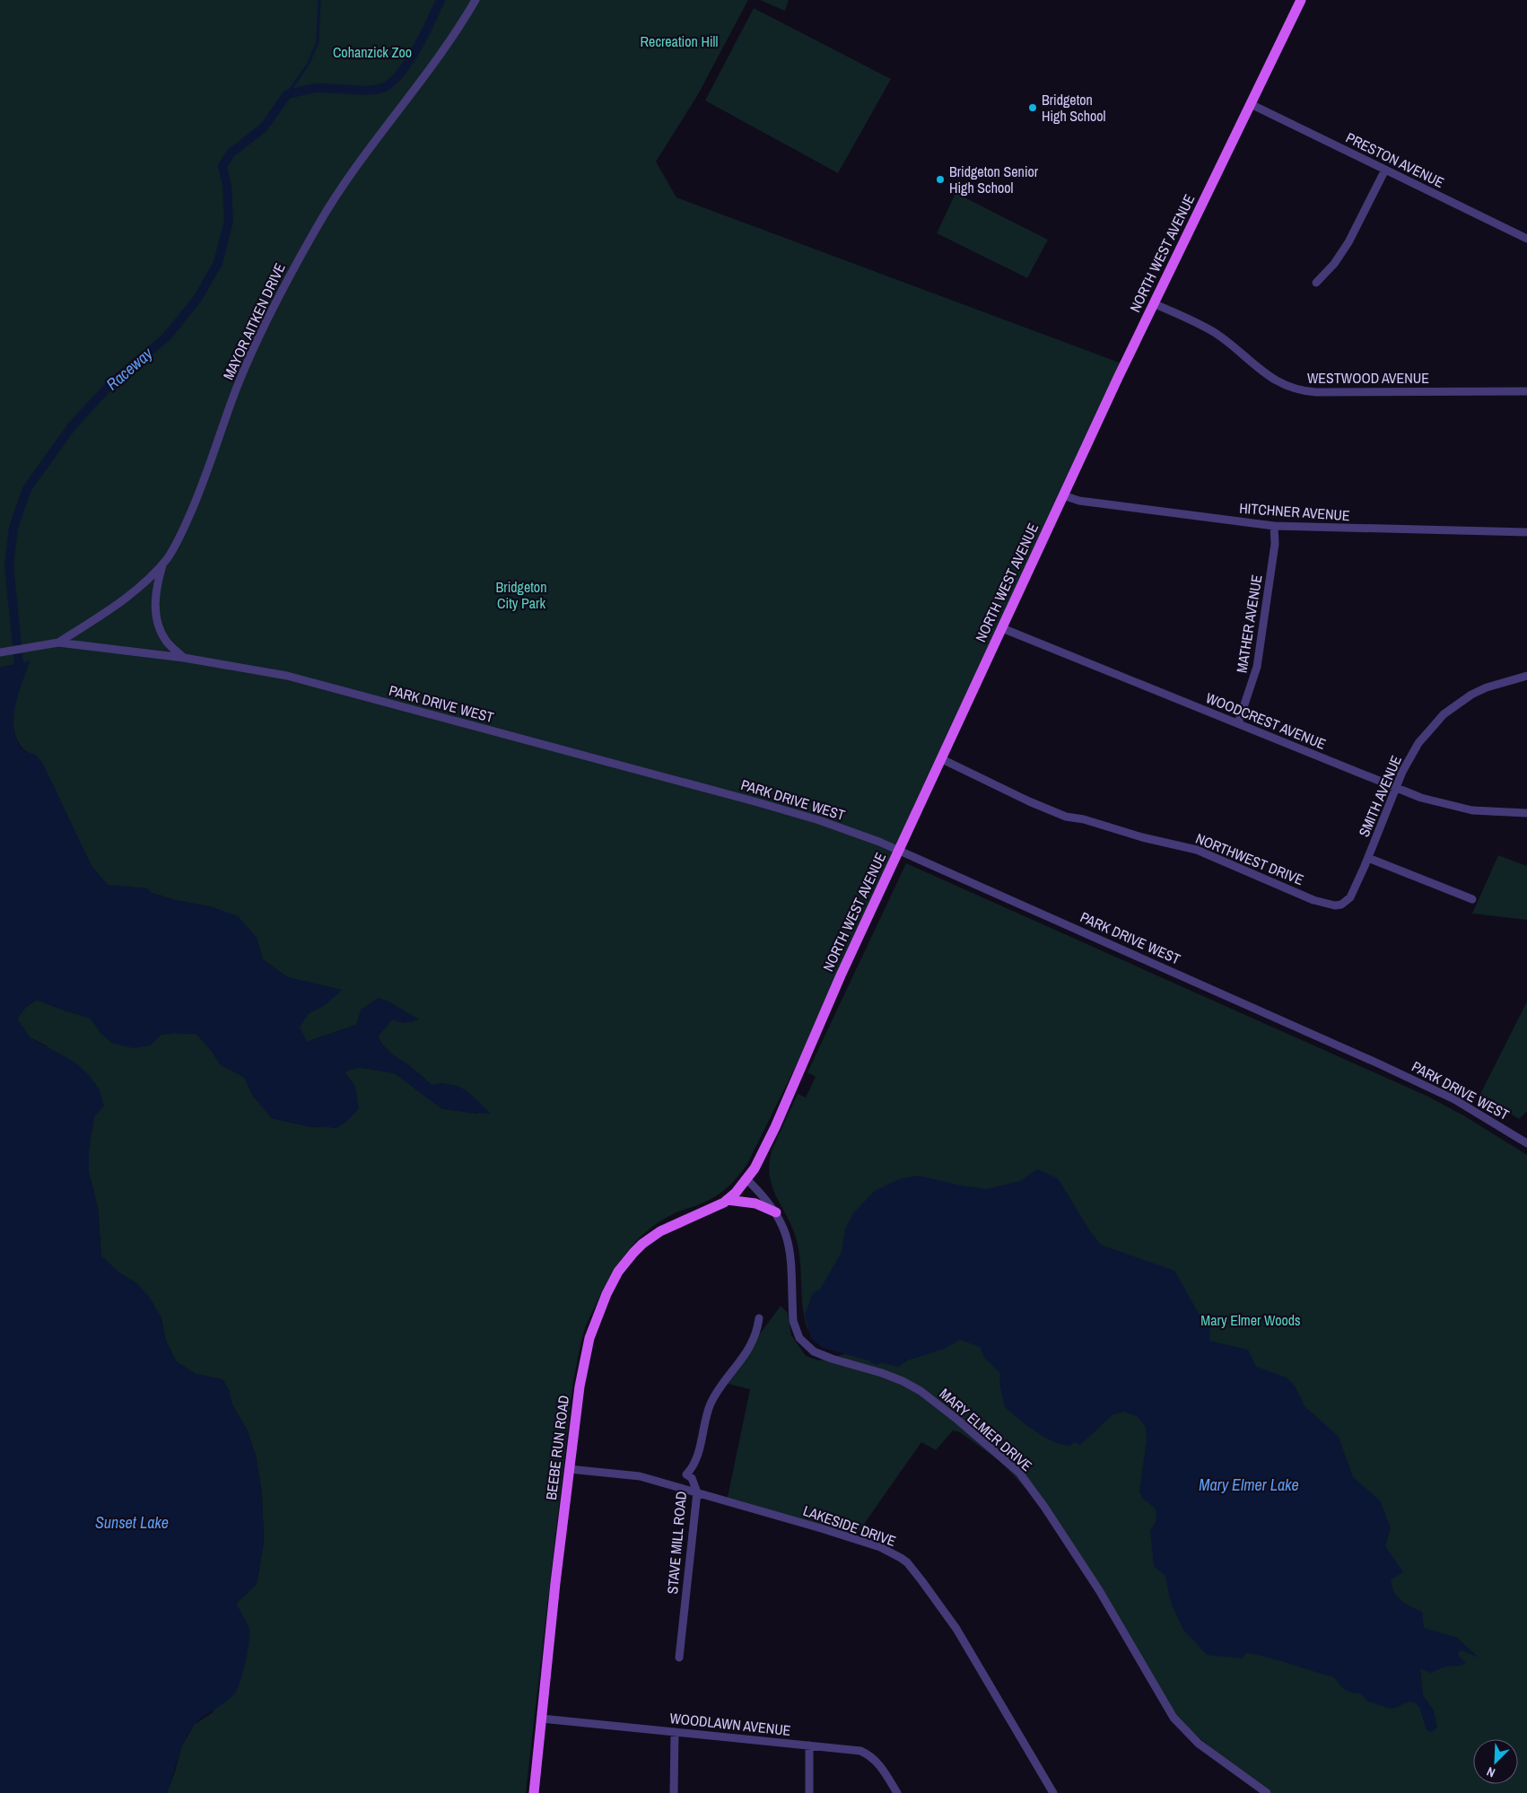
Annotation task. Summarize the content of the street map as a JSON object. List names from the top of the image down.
{
  "streets": {
    "main road": ["NORTH WEST AVENUE", "BEEBE RUN ROAD"],
    "street": [
      "PRESTON AVENUE",
      "MAYOR AITKEN DRIVE",
      "WESTWOOD AVENUE",
      "HITCHNER AVENUE",
      "MATHER AVENUE",
      "PARK DRIVE WEST",
      "WOODCREST AVENUE",
      "SMITH AVENUE",
      "NORTHWEST DRIVE",
      "MARY ELMER DRIVE",
      "LAKESIDE DRIVE",
      "STAVE MILL ROAD",
      "WOODLAWN AVENUE"
    ]
  },
  "crossings": [
    ["PRESTON AVENUE", "NORTH WEST AVENUE"],
    ["NORTH WEST AVENUE", "WESTWOOD AVENUE"],
    ["NORTH WEST AVENUE", "HITCHNER AVENUE"],
    ["NORTH WEST AVENUE", "PARK DRIVE WEST"],
    ["NORTH WEST AVENUE", "WOODCREST AVENUE"],
    ["NORTH WEST AVENUE", "NORTHWEST DRIVE"],
    ["NORTH WEST AVENUE", "MARY ELMER DRIVE"],
    ["NORTH WEST AVENUE", "BEEBE RUN ROAD"],
    ["MAYOR AITKEN DRIVE", "PARK DRIVE WEST"],
    ["HITCHNER AVENUE", "MATHER AVENUE"],
    ["MATHER AVENUE", "WOODCREST AVENUE"],
    ["WOODCREST AVENUE", "SMITH AVENUE"],
    ["SMITH AVENUE", "NORTHWEST DRIVE"],
    ["MARY ELMER DRIVE", "BEEBE RUN ROAD"],
    ["BEEBE RUN ROAD", "LAKESIDE DRIVE"],
    ["BEEBE RUN ROAD", "WOODLAWN AVENUE"],
    ["LAKESIDE DRIVE", "STAVE MILL ROAD"]
  ],
  "water": ["Raceway", "Mary Elmer Lake", "Sunset Lake"],
  "parks": [
    "Recreation Hill",
    "Cohanzick Zoo",
    "Bridgeton City Park",
    "Mary Elmer Woods"
  ],
  "places": ["Bridgeton High School", "Bridgeton Senior High School"],
  "north": "bottom left"
}
